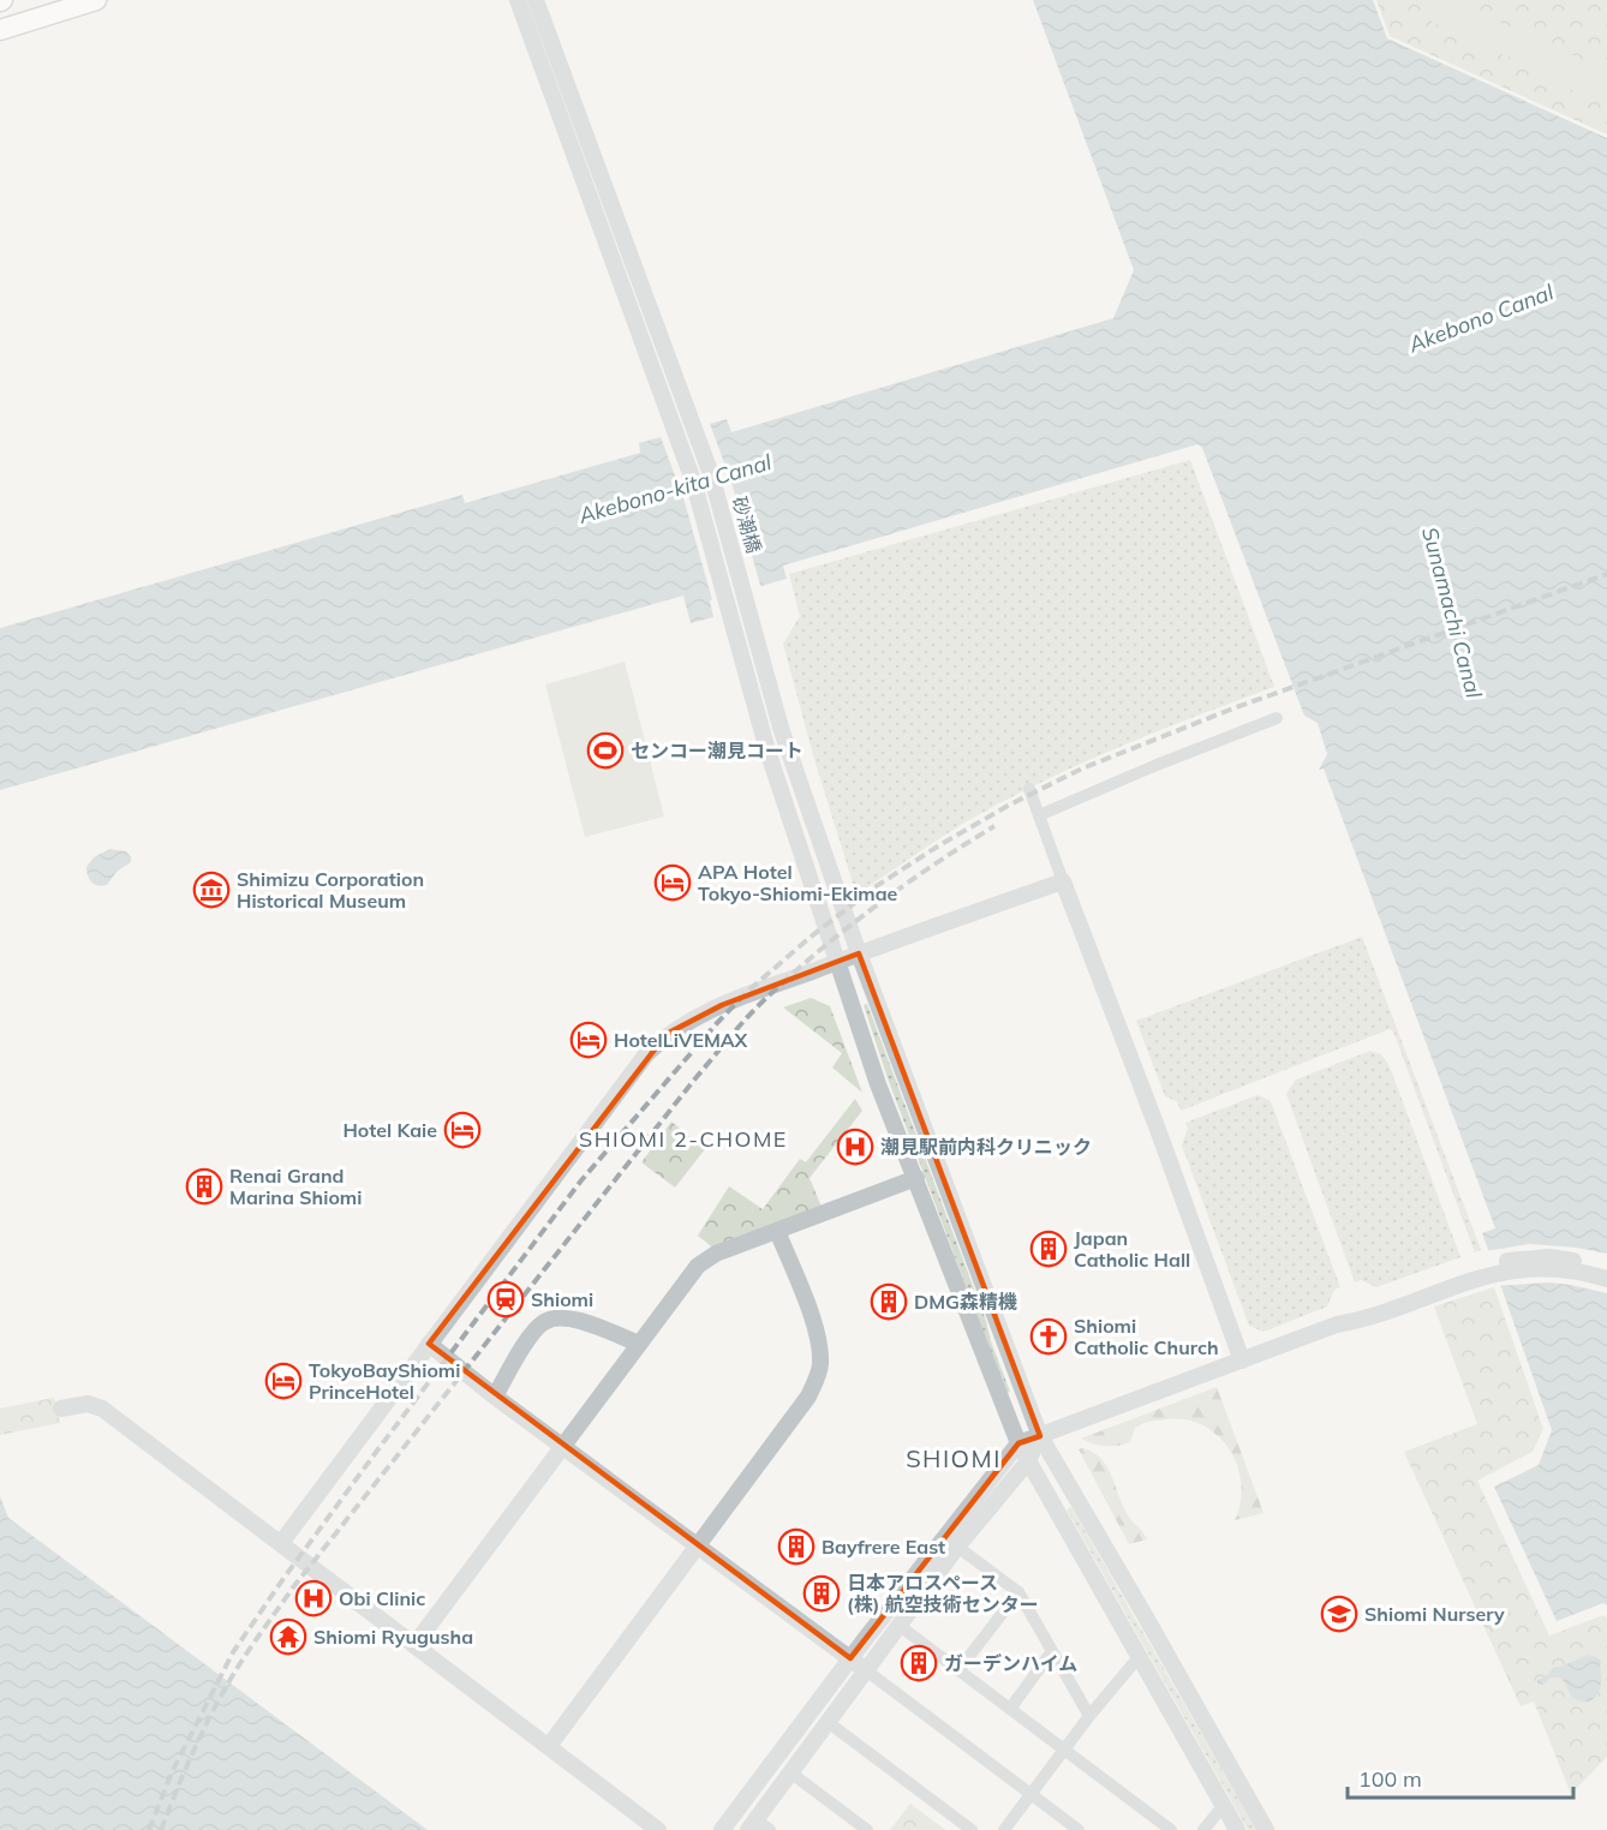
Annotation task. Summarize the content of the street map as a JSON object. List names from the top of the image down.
{
  "streets": {
    "street": ["砂潮橋"]
  },
  "districts": ["SHIOMI 2-CHOME", "SHIOMI"],
  "water": ["Akebono Canal", "Akebono-kita Canal", "Sunamachi Canal"],
  "places": {
    "sports": ["センコー潮見コート"],
    "hotel": [
      "APA Hotel Tokyo-Shiomi-Ekimae",
      "HotelLiVEMAX",
      "Hotel Kaie",
      "TokyoBayShiomi PrinceHotel"
    ],
    "museum": ["Shimizu Corporation Historical Museum"],
    "hospital": ["潮見駅前内科クリニック", "Obi Clinic"],
    "building": [
      "Renai Grand Marina Shiomi",
      "Japan Catholic Hall",
      "DMG森精機",
      "Bayfrere East",
      "日本アロスペース (株) 航空技術センター",
      "ガーデンハイム"
    ],
    "station": ["Shiomi"],
    "church": ["Shiomi Catholic Church"],
    "school or university": ["Shiomi Nursery"],
    "temple": ["Shiomi Ryugusha"]
  },
  "scale_bar": "100 m"
}
